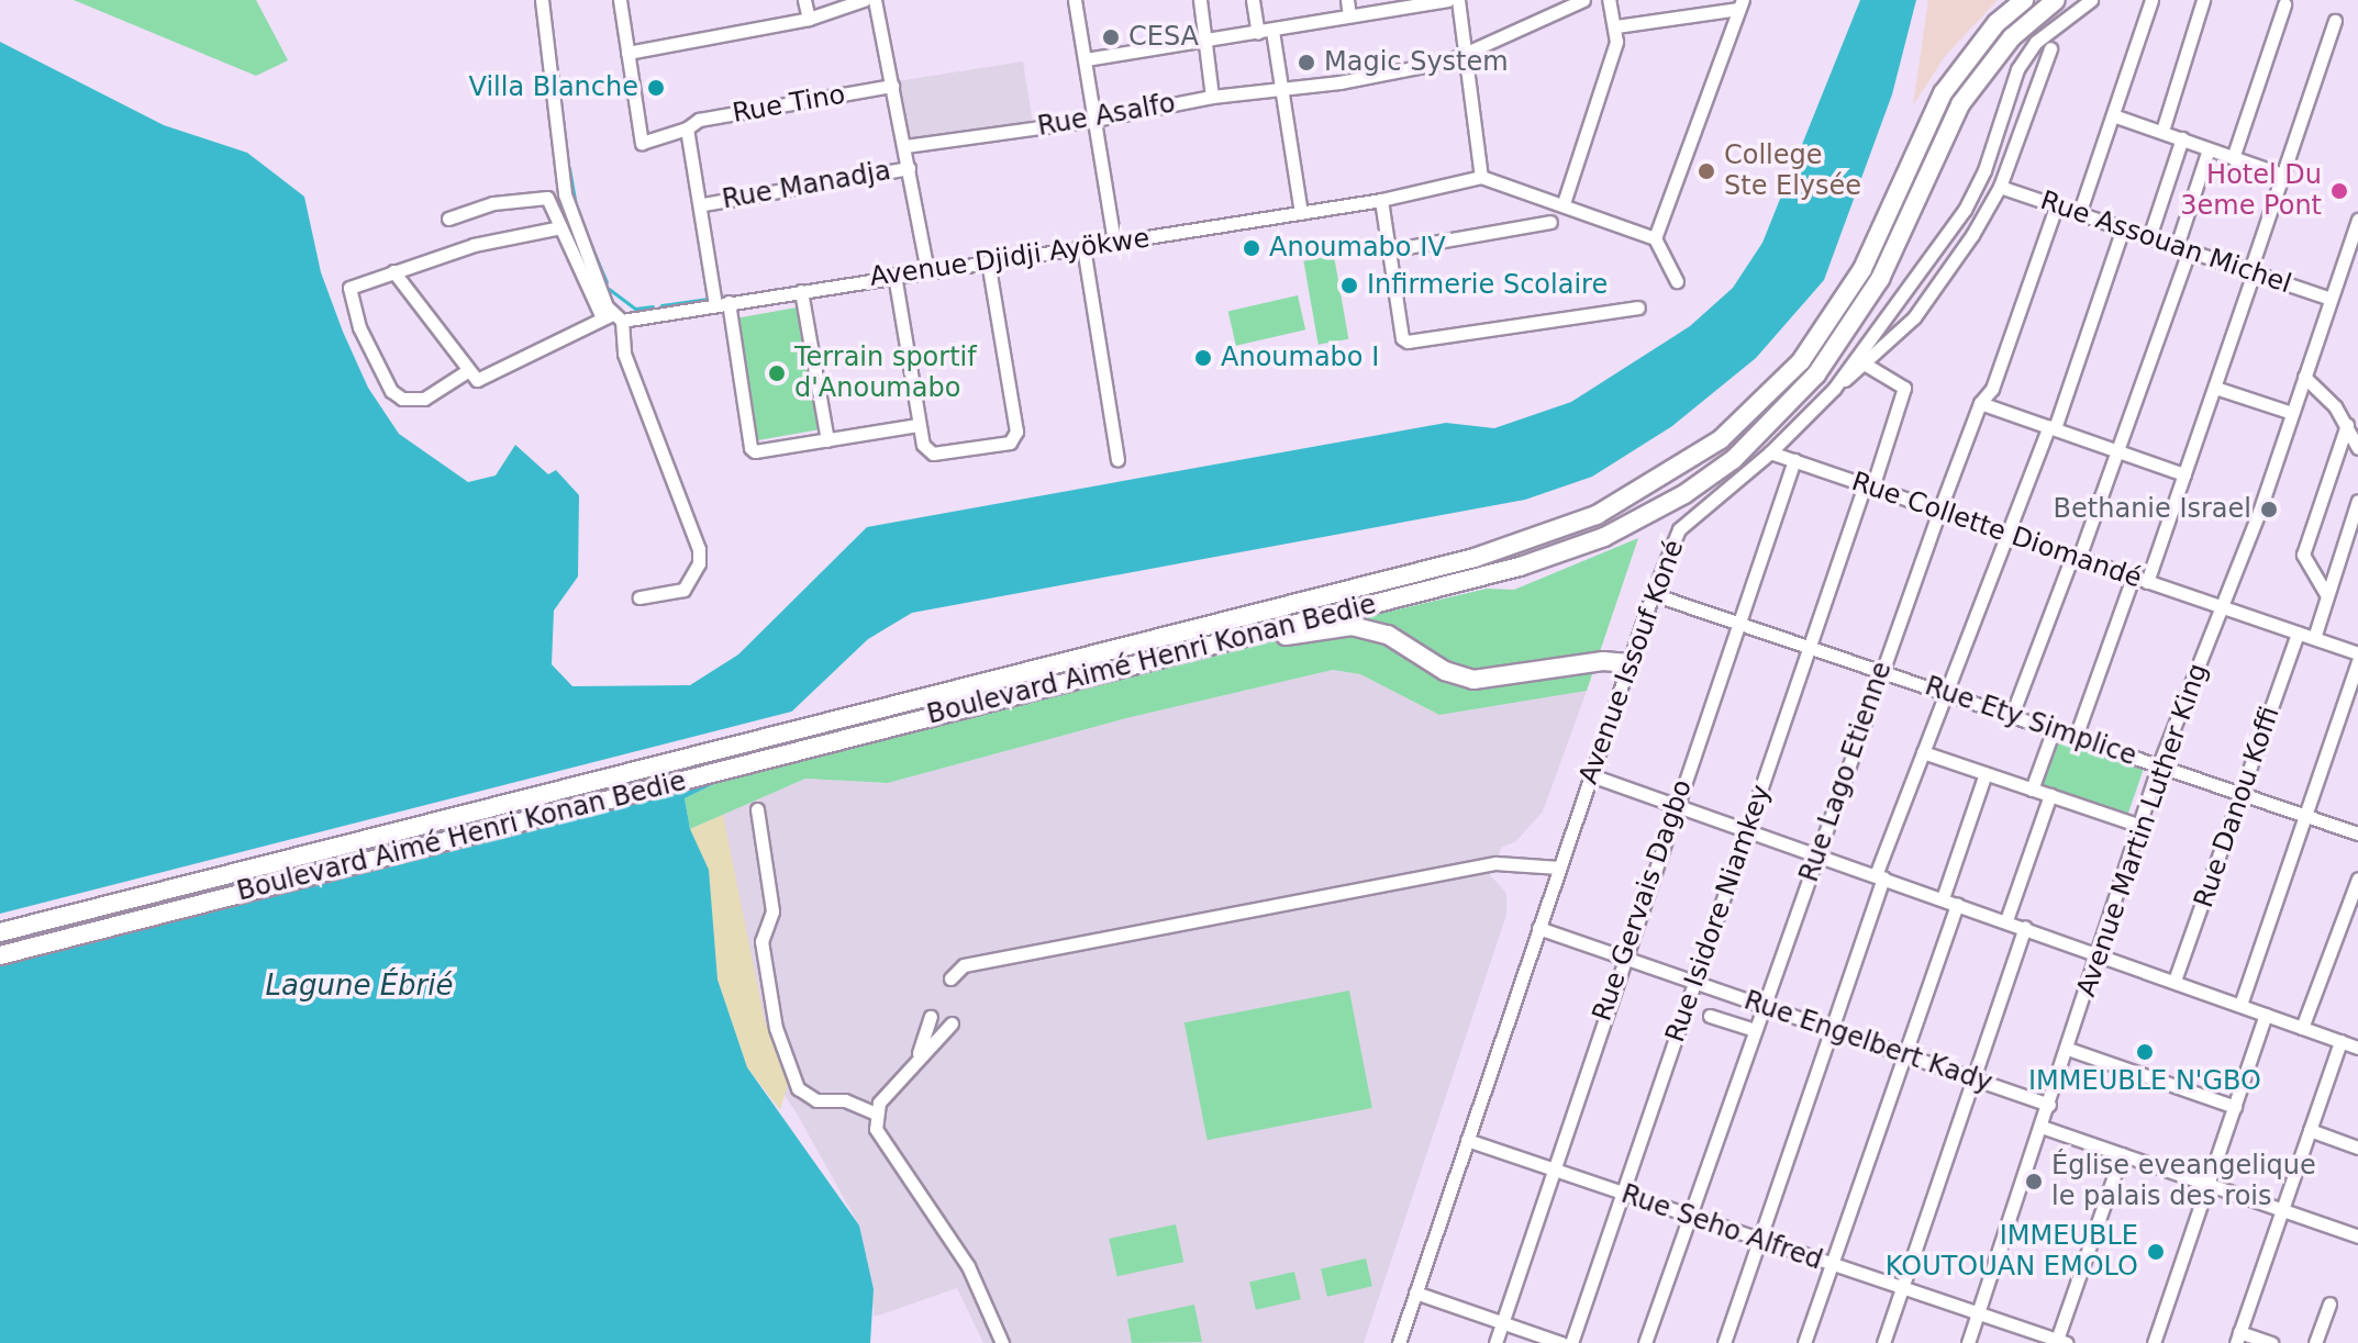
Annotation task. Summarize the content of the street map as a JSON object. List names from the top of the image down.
{
  "streets": {
    "highway": ["Boulevard Aimé Henri Konan Bedie"],
    "street": [
      "Rue Tino",
      "Rue Asalfo",
      "Rue Manadja",
      "Rue Assouan Michel",
      "Avenue Djidji Ayökwe",
      "Rue Collette Diomandé",
      "Avenue Issouf Koné",
      "Rue Ety Simplice",
      "Rue Lago Etienne",
      "Rue Danou Koffi",
      "Avenue Martin Luther King",
      "Rue Gervais Dagbo",
      "Rue Isidore Niamkey",
      "Rue Engelbert Kady",
      "Rue Seho Alfred"
    ]
  },
  "crossings": [
    ["Rue Assouan Michel", "Rue Lago Etienne"],
    ["Rue Assouan Michel", "Avenue Martin Luther King"],
    ["Rue Collette Diomandé", "Avenue Issouf Koné"],
    ["Rue Collette Diomandé", "Rue Lago Etienne"],
    ["Rue Collette Diomandé", "Rue Danou Koffi"],
    ["Rue Collette Diomandé", "Avenue Martin Luther King"],
    ["Rue Collette Diomandé", "Rue Gervais Dagbo"],
    ["Rue Collette Diomandé", "Rue Isidore Niamkey"],
    ["Avenue Issouf Koné", "Rue Ety Simplice"],
    ["Avenue Issouf Koné", "Rue Engelbert Kady"],
    ["Avenue Issouf Koné", "Rue Seho Alfred"],
    ["Rue Ety Simplice", "Rue Lago Etienne"],
    ["Rue Ety Simplice", "Rue Danou Koffi"],
    ["Rue Ety Simplice", "Avenue Martin Luther King"],
    ["Rue Ety Simplice", "Rue Gervais Dagbo"],
    ["Rue Ety Simplice", "Rue Isidore Niamkey"],
    ["Rue Lago Etienne", "Rue Engelbert Kady"],
    ["Rue Lago Etienne", "Rue Seho Alfred"],
    ["Avenue Martin Luther King", "Rue Engelbert Kady"],
    ["Avenue Martin Luther King", "Rue Seho Alfred"],
    ["Rue Gervais Dagbo", "Rue Engelbert Kady"],
    ["Rue Gervais Dagbo", "Rue Seho Alfred"],
    ["Rue Isidore Niamkey", "Rue Engelbert Kady"],
    ["Rue Isidore Niamkey", "Rue Seho Alfred"]
  ],
  "water": ["Lagune Ébrié"],
  "places": [
    "CESA",
    "Magic System",
    "Villa Blanche",
    "College Ste Elysée",
    "Hotel Du 3eme Pont",
    "Anoumabo IV",
    "Infirmerie Scolaire",
    "Anoumabo I",
    "Terrain sportif d'Anoumabo",
    "Bethanie Israel",
    "IMMEUBLE N'GBO",
    "Église eveangelique le palais des rois",
    "IMMEUBLE KOUTOUAN EMOLO"
  ]
}
